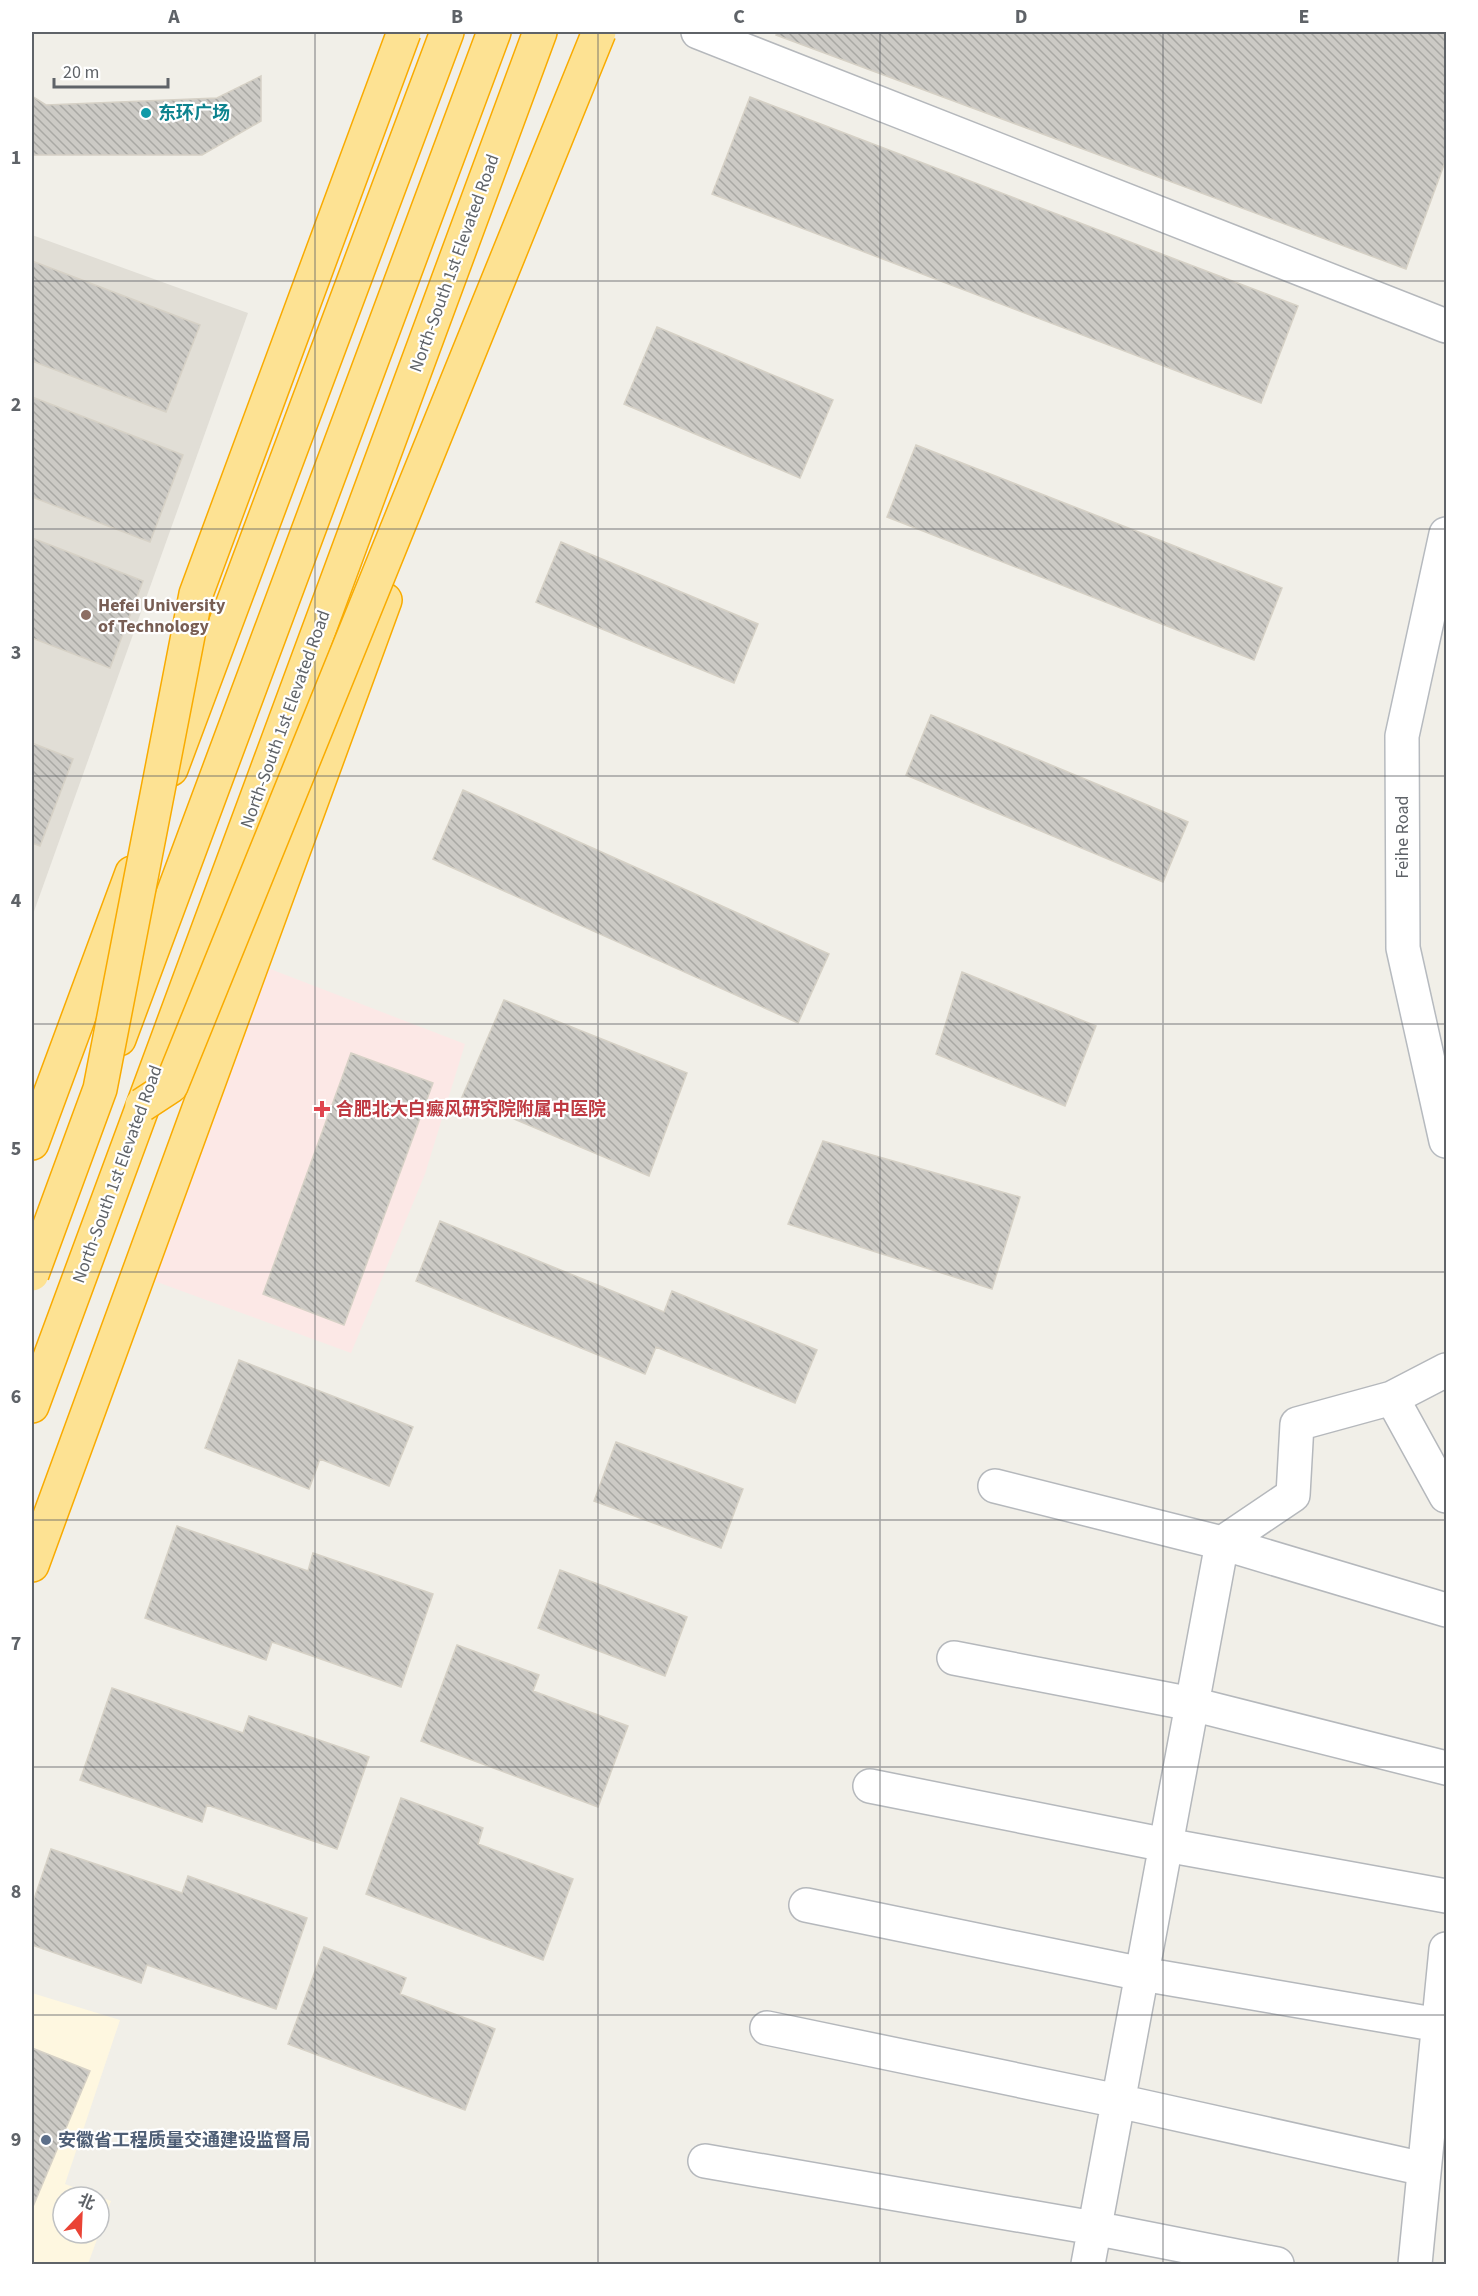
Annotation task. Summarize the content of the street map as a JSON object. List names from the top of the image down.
{
  "streets": {
    "highway": ["North-South 1st Elevated Road"],
    "street": ["Feihe Road"]
  },
  "places": {
    "other": ["东环广场", "Hefei University of Technology", "安徽省工程质量交通建设监督局"],
    "health": ["合肥北大白癜风研究院附属中医院"]
  },
  "scale_bar": "20 m",
  "north": "top right",
  "grid": {
    "columns": [
      "A",
      "B",
      "C",
      "D",
      "E"
    ],
    "rows": [
      "1",
      "2",
      "3",
      "4",
      "5",
      "6",
      "7",
      "8",
      "9"
    ]
  }
}
